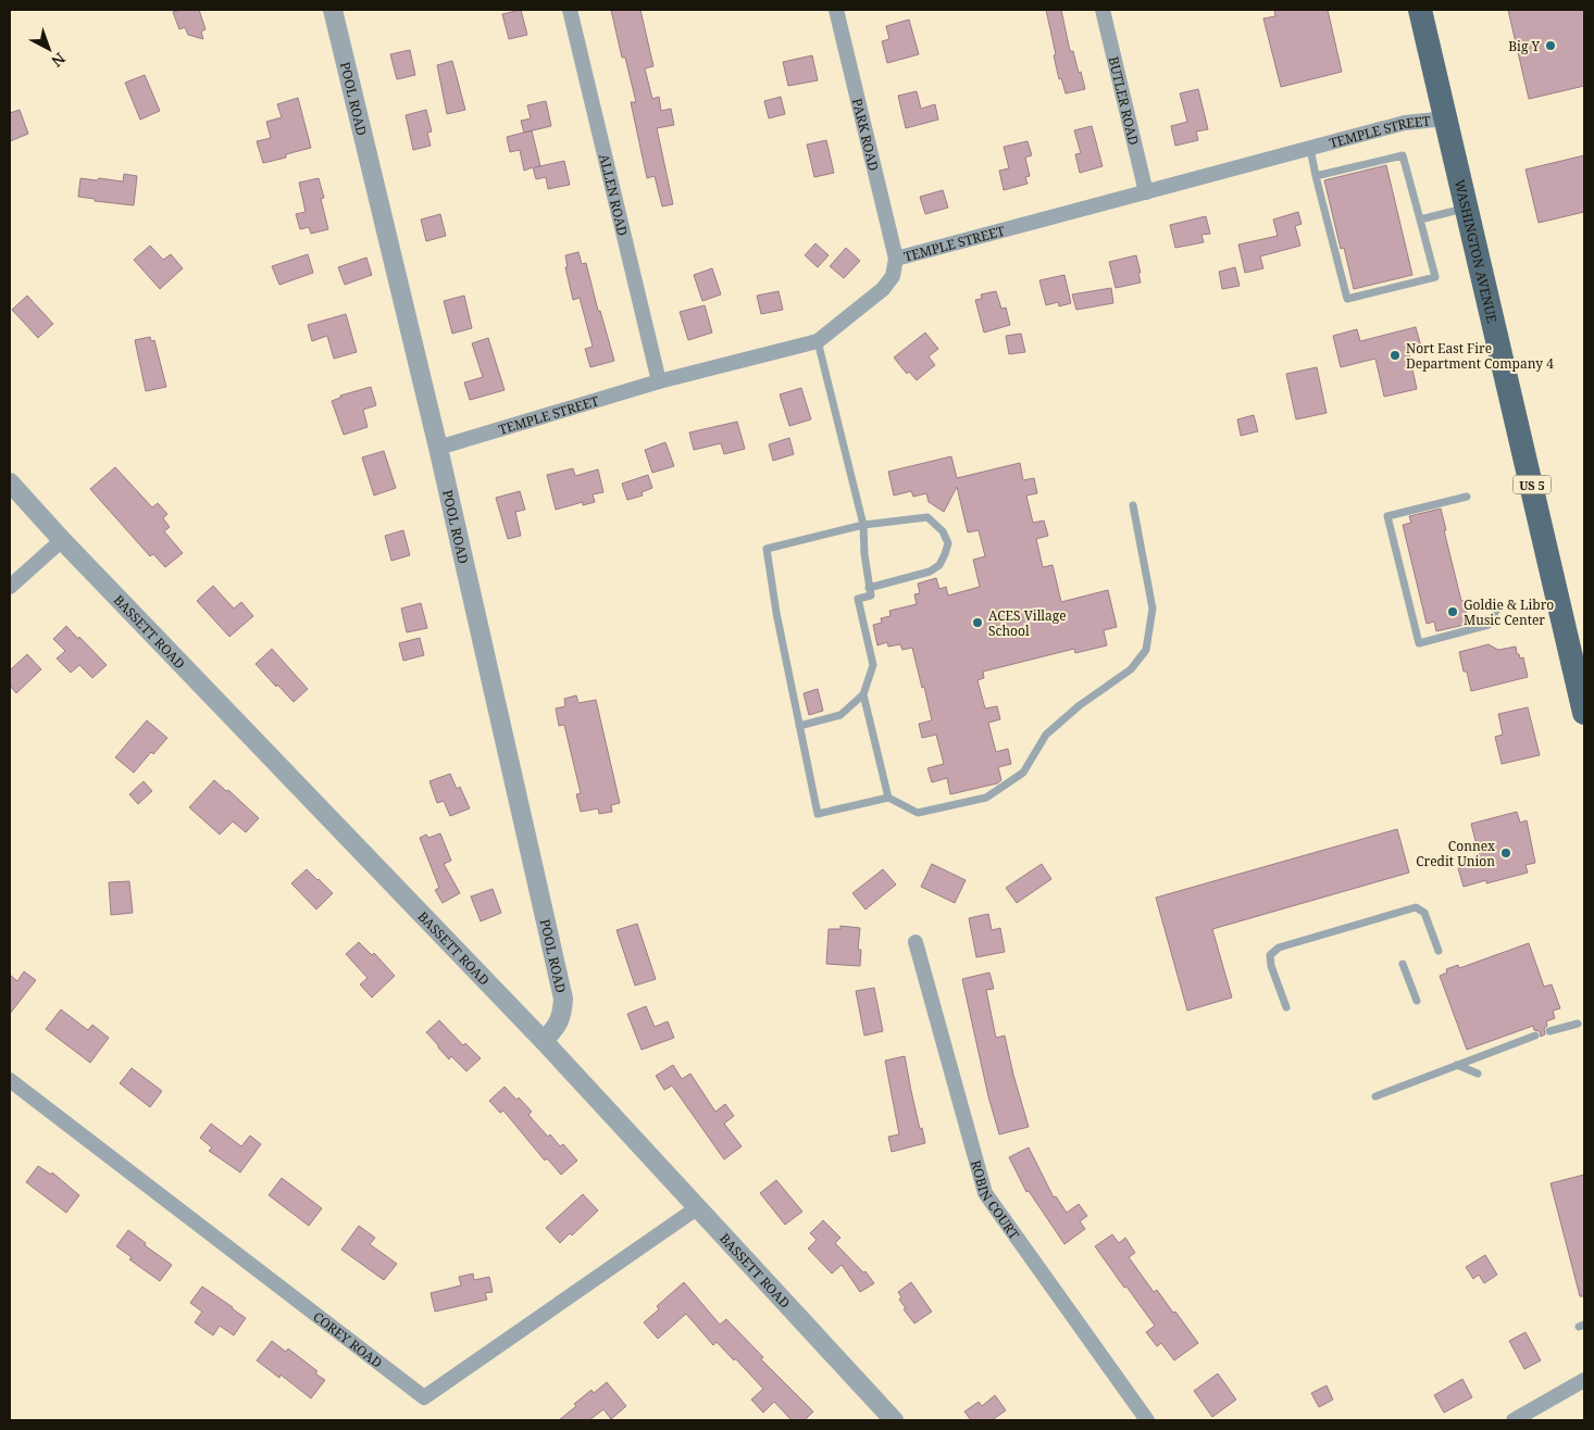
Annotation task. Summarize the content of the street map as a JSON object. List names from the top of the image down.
{
  "streets": {
    "main road": ["WASHINGTON AVENUE", "US 5"],
    "street": [
      "POOL ROAD",
      "BUTLER ROAD",
      "TEMPLE STREET",
      "PARK ROAD",
      "ALLEN ROAD",
      "BASSETT ROAD",
      "ROBIN COURT",
      "COREY ROAD"
    ]
  },
  "crossings": [
    ["POOL ROAD", "TEMPLE STREET"],
    ["POOL ROAD", "BASSETT ROAD"],
    ["BUTLER ROAD", "TEMPLE STREET"],
    ["TEMPLE STREET", "PARK ROAD"],
    ["TEMPLE STREET", "ALLEN ROAD"],
    ["TEMPLE STREET", "WASHINGTON AVENUE"],
    ["BASSETT ROAD", "COREY ROAD"]
  ],
  "places": [
    "Big Y",
    "Nort East Fire Department Company 4",
    "Goldie & Libro Music Center",
    "ACES Village School",
    "Connex Credit Union"
  ],
  "north": "bottom right"
}
